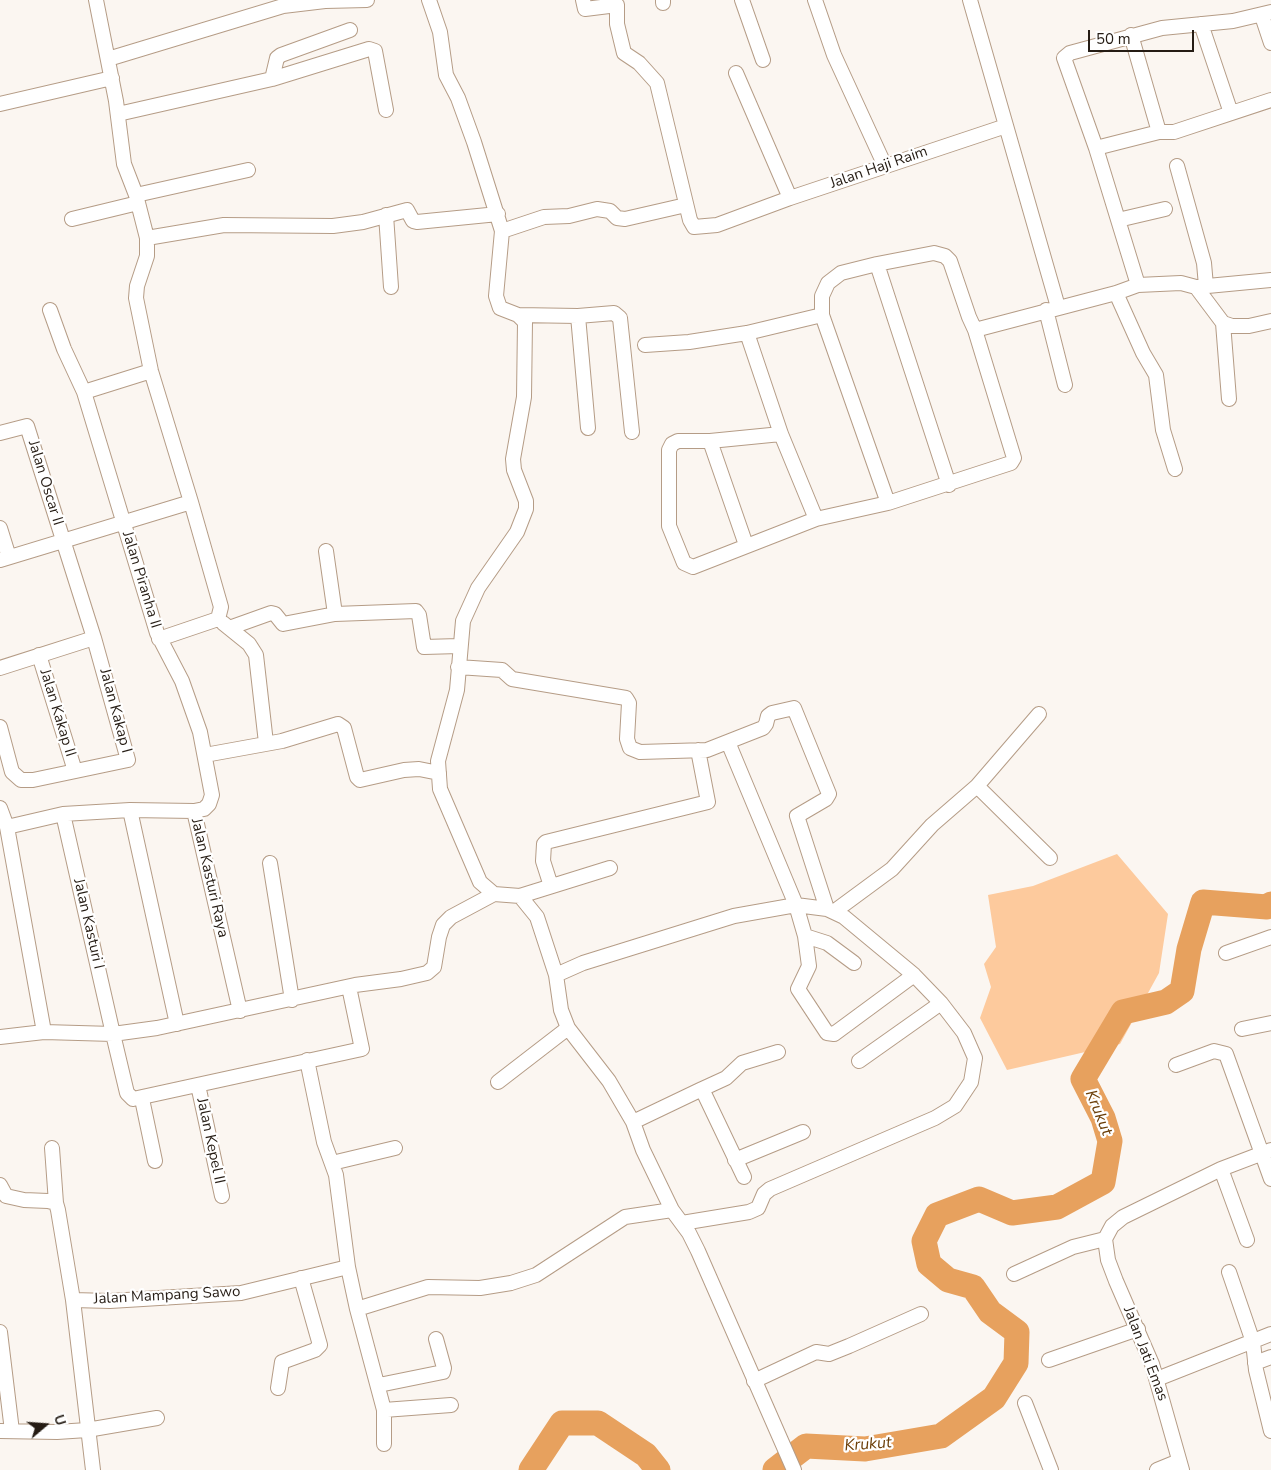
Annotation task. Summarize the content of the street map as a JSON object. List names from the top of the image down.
{
  "streets": {
    "street": [
      "Jalan Haji Raim",
      "Jalan Oscar II",
      "Jalan Piranha II",
      "Jalan Kakap I",
      "Jalan Kakap II",
      "Jalan Kasturi Raya",
      "Jalan Kasturi I",
      "Jalan Kepel II",
      "Jalan Mampang Sawo",
      "Jalan Jati Emas"
    ]
  },
  "crossings": [
    ["Jalan Oscar II", "Jalan Kakap I"],
    ["Jalan Piranha II", "Jalan Kasturi Raya"],
    ["Jalan Kakap I", "Jalan Kakap II"],
    ["Jalan Kasturi Raya", "Jalan Kasturi I"]
  ],
  "water": ["Krukut"],
  "scale_bar": "50 m",
  "north": "right"
}
